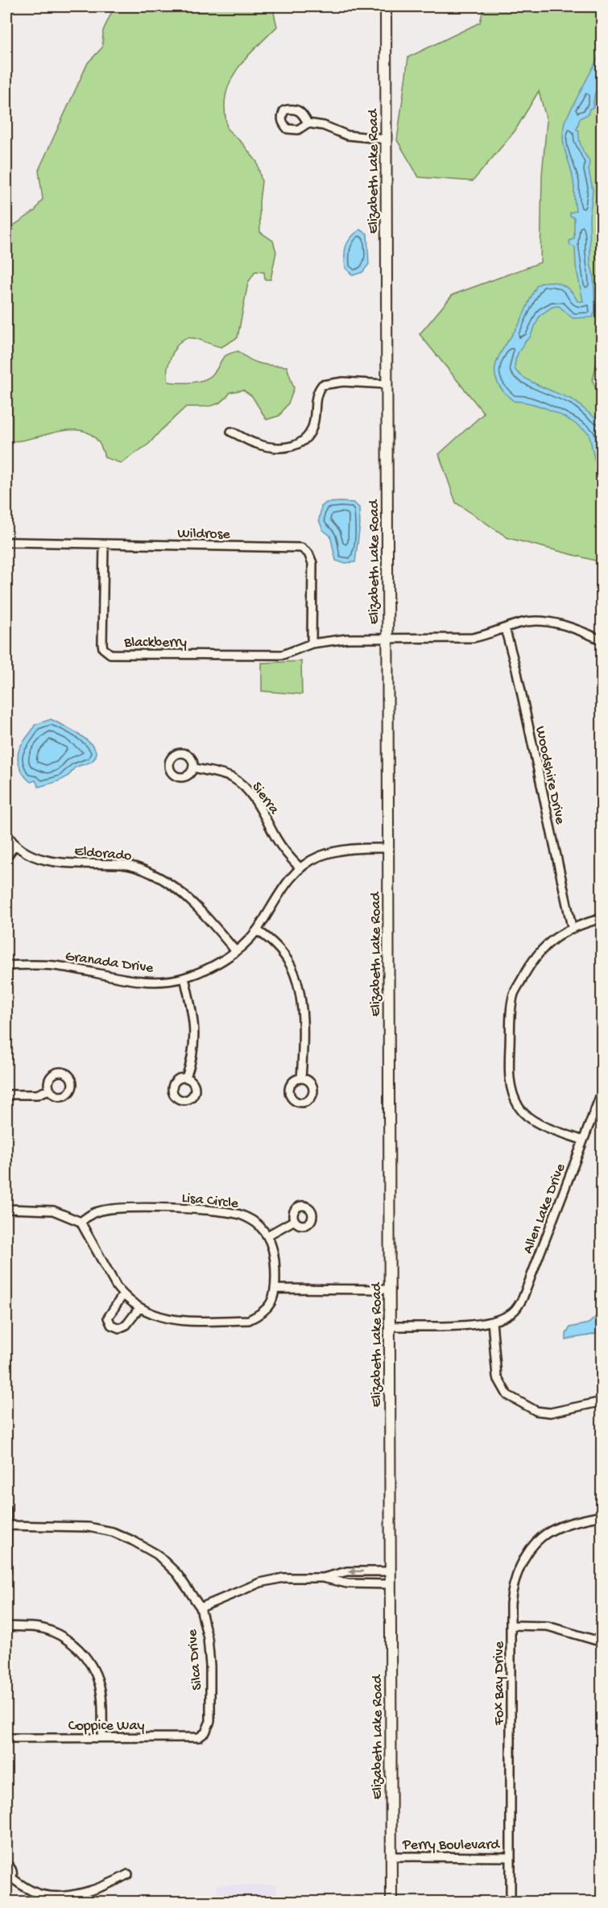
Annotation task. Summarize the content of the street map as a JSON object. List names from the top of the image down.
{
  "streets": {
    "street": [
      "Elizabeth Lake Road",
      "Wildrose",
      "Blackberry",
      "Woodshire Drive",
      "Sierra",
      "Eldorado",
      "Granada Drive",
      "Lisa Circle",
      "Allen Lake Drive",
      "Silca Drive",
      "Fox Bay Drive",
      "Coppice Way",
      "Perry Boulevard"
    ]
  },
  "crossings": [
    ["Elizabeth Lake Road", "Granada Drive"],
    ["Elizabeth Lake Road", "Allen Lake Drive"],
    ["Elizabeth Lake Road", "Perry Boulevard"],
    ["Wildrose", "Blackberry"],
    ["Sierra", "Granada Drive"],
    ["Eldorado", "Granada Drive"],
    ["Silca Drive", "Coppice Way"],
    ["Fox Bay Drive", "Perry Boulevard"]
  ]
}
